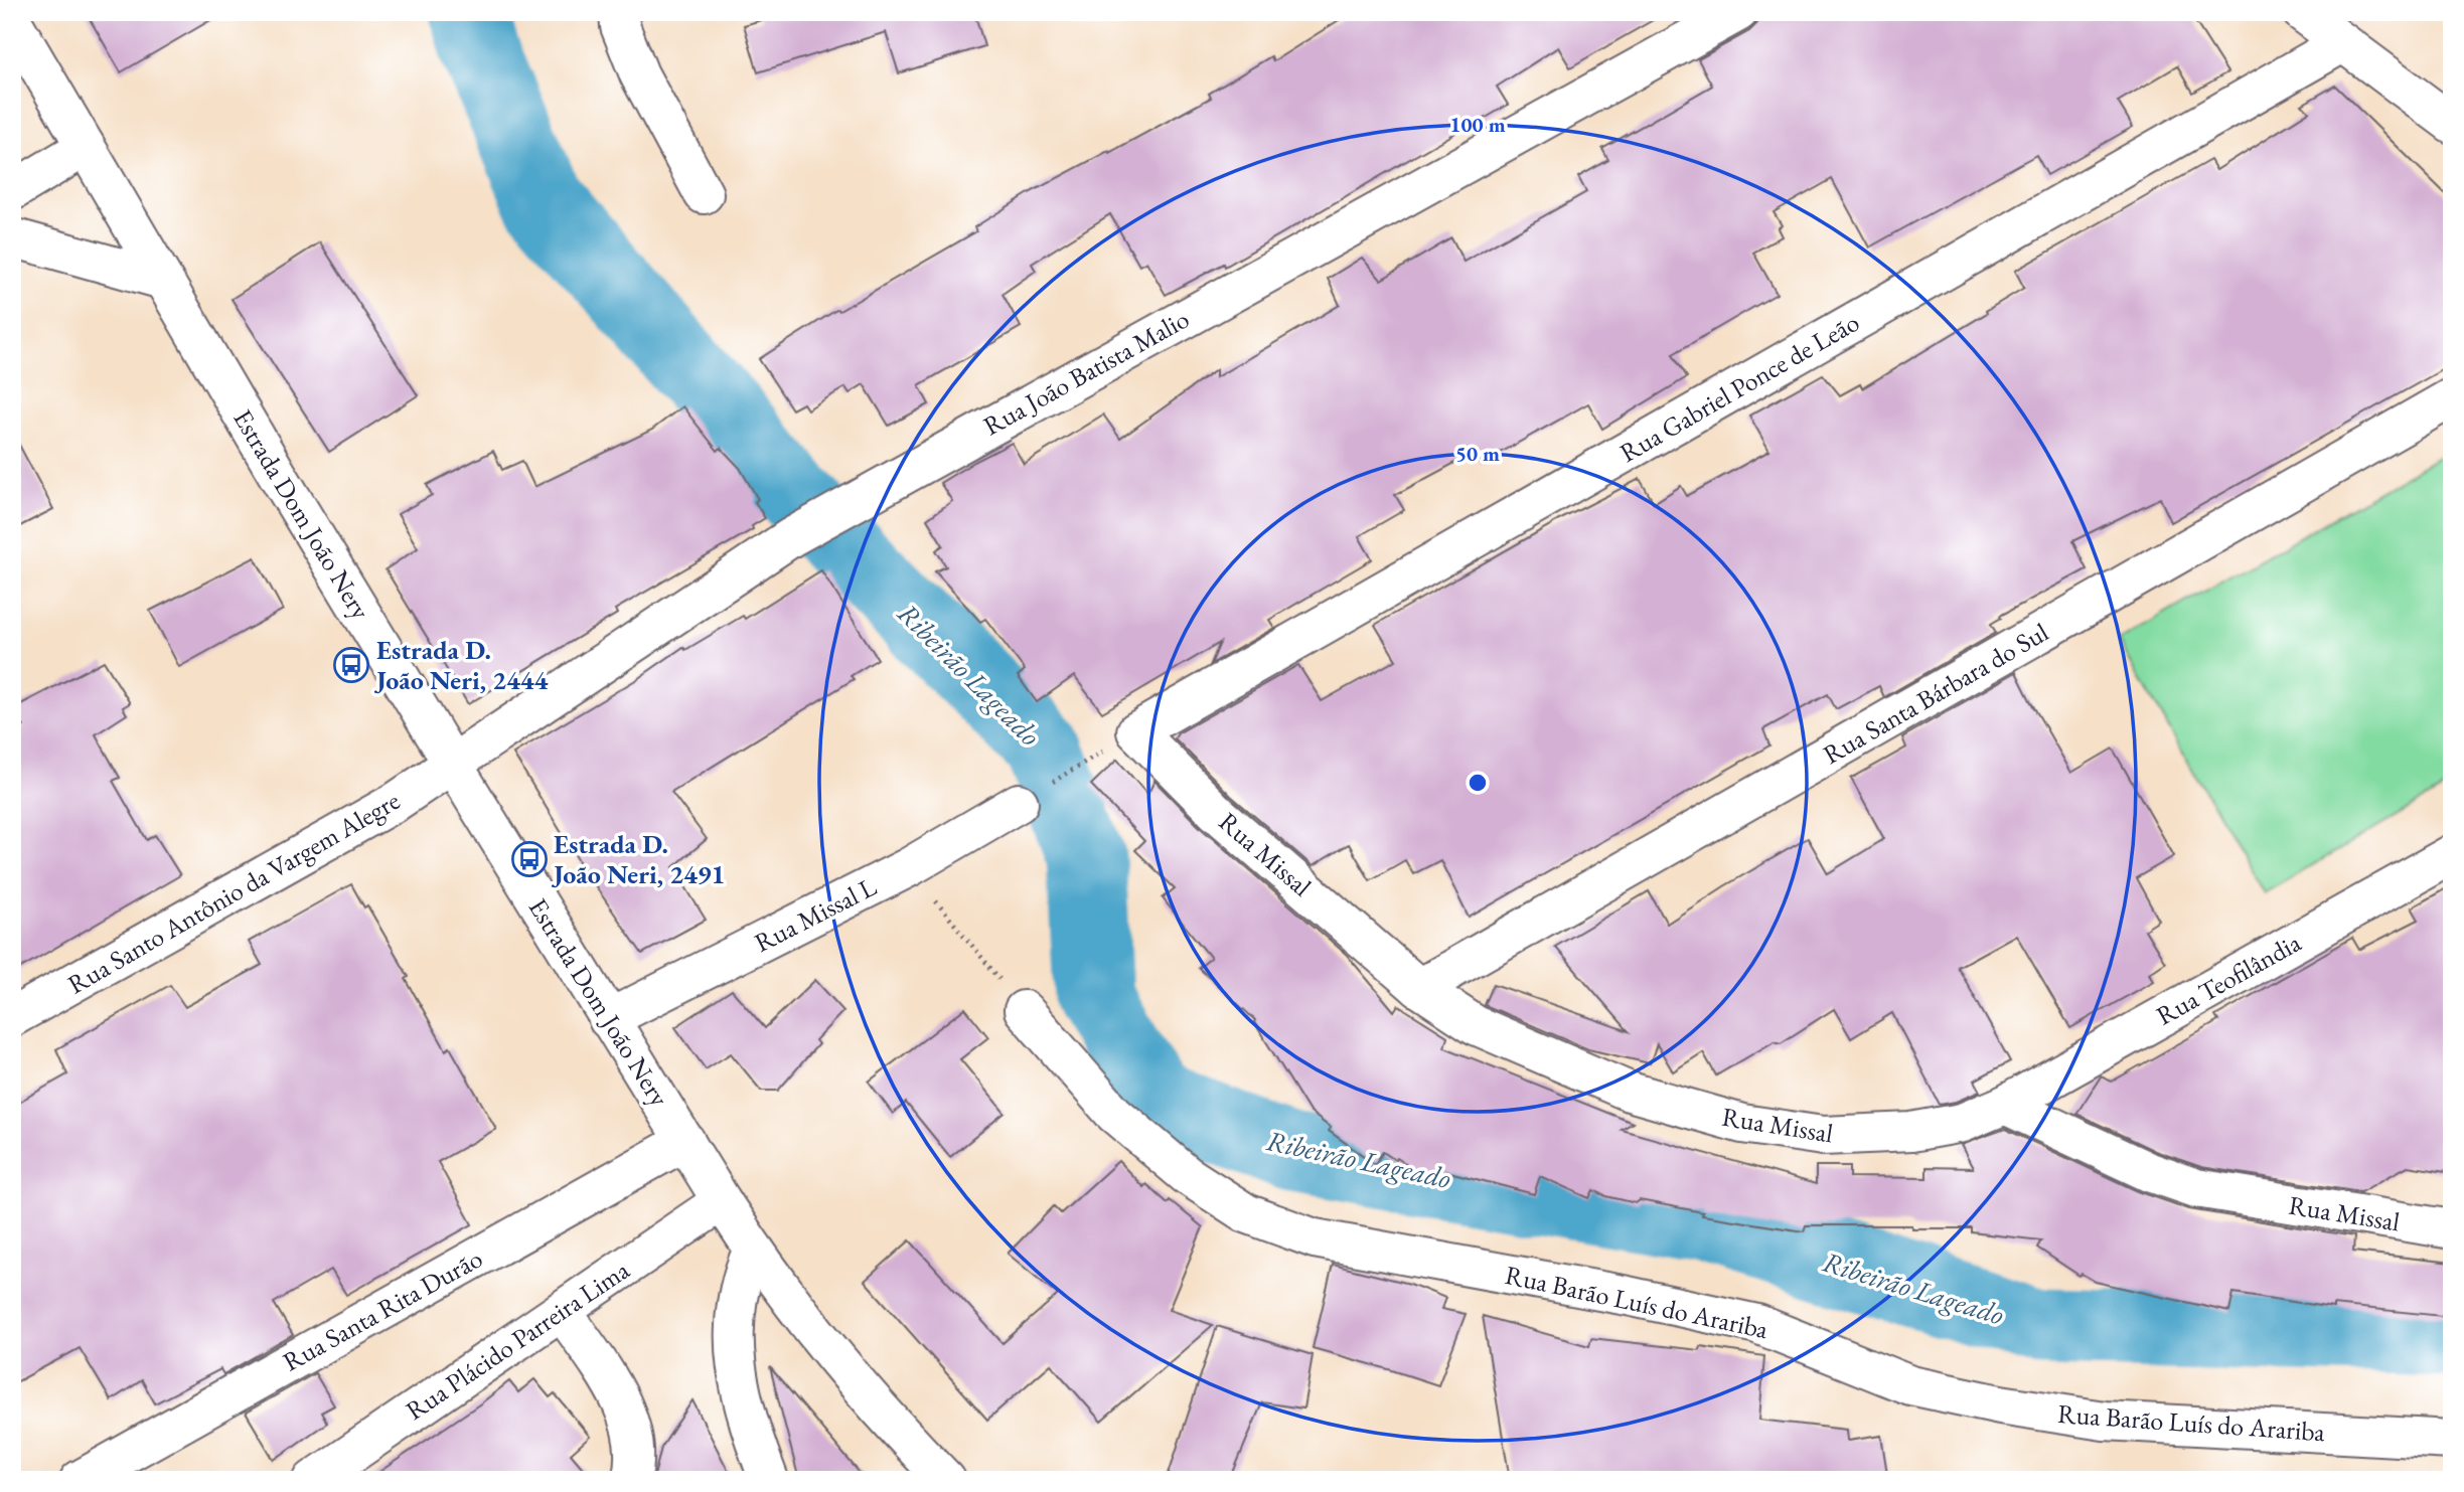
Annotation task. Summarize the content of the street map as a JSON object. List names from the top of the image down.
{
  "streets": {
    "street": [
      "Rua João Batista Malio",
      "Rua Gabriel Ponce de Leão",
      "Estrada Dom João Nery",
      "Rua Santa Bárbara do Sul",
      "Rua Missal",
      "Rua Santo Antônio da Vargem Alegre",
      "Rua Missal L",
      "Rua Teofilândia",
      "Rua Barão Luís do Arariba",
      "Rua Santa Rita Durão",
      "Rua Plácido Parreira Lima"
    ]
  },
  "crossings": [
    ["Rua João Batista Malio", "Estrada Dom João Nery"],
    ["Rua João Batista Malio", "Rua Santo Antônio da Vargem Alegre"],
    ["Rua Gabriel Ponce de Leão", "Rua Missal"],
    ["Estrada Dom João Nery", "Rua Santo Antônio da Vargem Alegre"],
    ["Estrada Dom João Nery", "Rua Missal L"],
    ["Estrada Dom João Nery", "Rua Santa Rita Durão"],
    ["Estrada Dom João Nery", "Rua Plácido Parreira Lima"],
    ["Rua Santa Bárbara do Sul", "Rua Missal"],
    ["Rua Missal", "Rua Teofilândia"]
  ],
  "water": ["Ribeirão Lageado"],
  "places": {
    "bus stop": ["Estrada D. João Neri, 2444", "Estrada D. João Neri, 2491"]
  },
  "rings": ["100 m", "50 m"]
}
